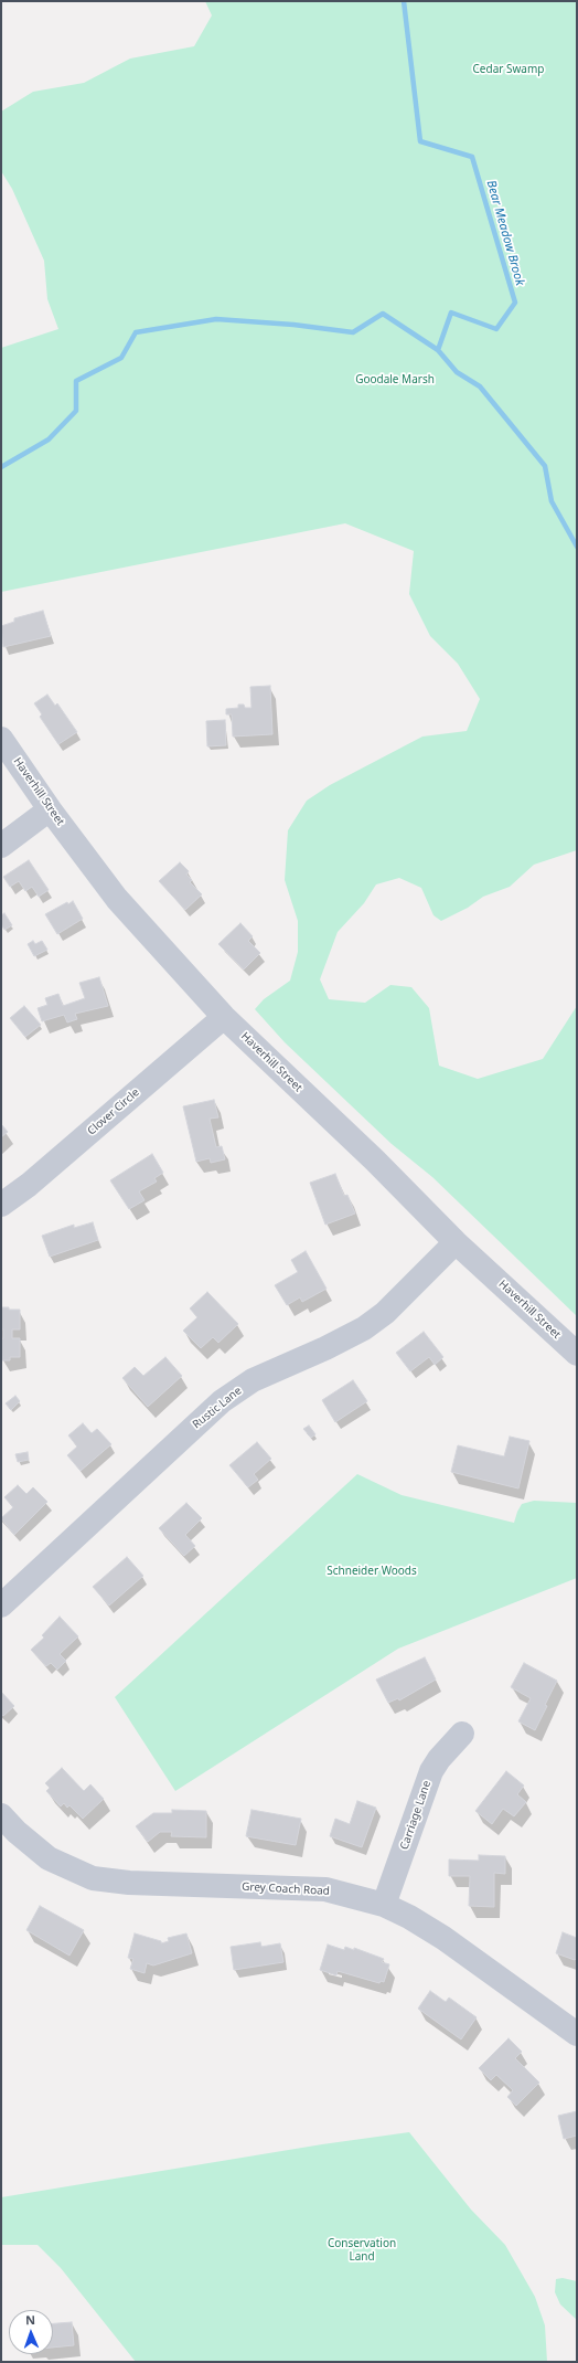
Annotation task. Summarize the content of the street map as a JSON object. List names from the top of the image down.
{
  "streets": {
    "street": [
      "Haverhill Street",
      "Clover Circle",
      "Rustic Lane",
      "Carriage Lane",
      "Grey Coach Road"
    ]
  },
  "crossings": [
    ["Haverhill Street", "Clover Circle"],
    ["Haverhill Street", "Rustic Lane"],
    ["Carriage Lane", "Grey Coach Road"]
  ],
  "water": ["Bear Meadow Brook"],
  "parks": [
    "Cedar Swamp",
    "Goodale Marsh",
    "Schneider Woods",
    "Conservation Land"
  ],
  "north": "top"
}
